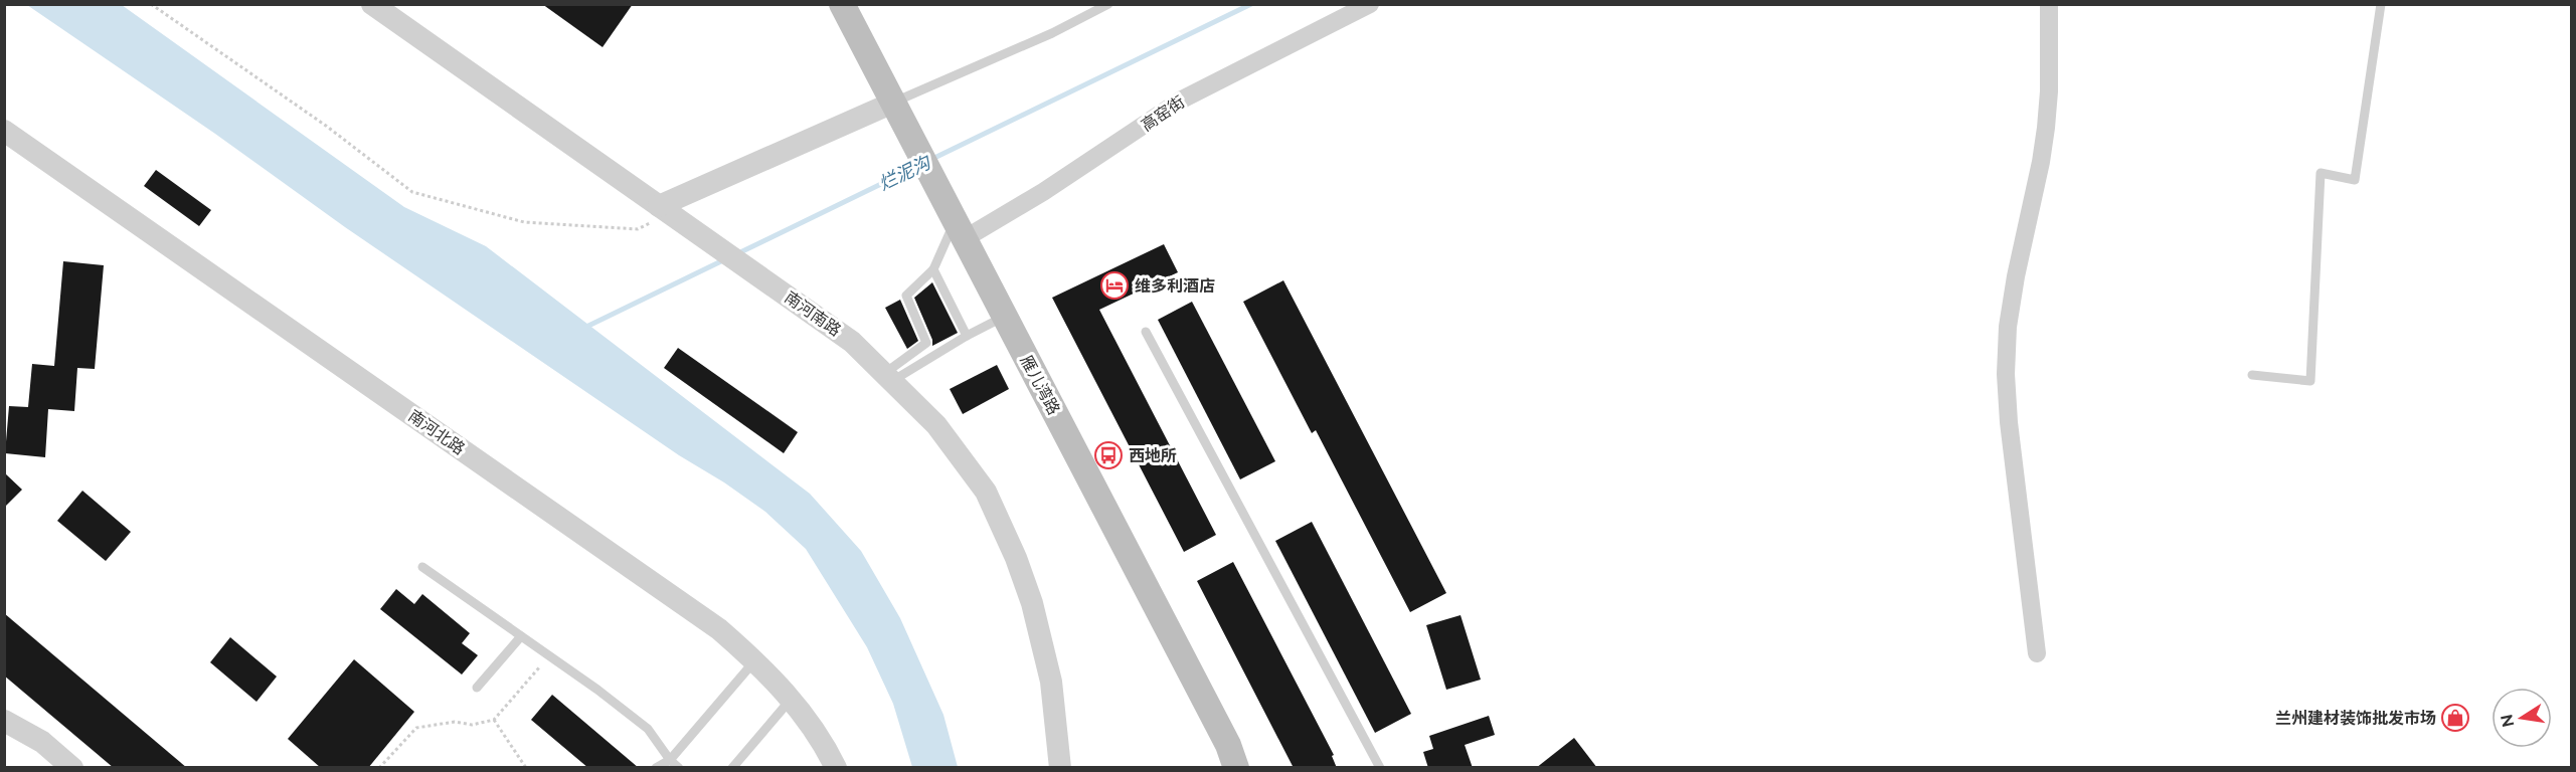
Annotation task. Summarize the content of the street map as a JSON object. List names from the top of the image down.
{
  "streets": {
    "main road": ["雁儿湾路"],
    "street": ["高窑街", "南河南路", "南河北路"]
  },
  "crossings": [
    ["高窑街", "雁儿湾路"]
  ],
  "water": ["烂泥沟"],
  "places": {
    "hotel": ["维多利酒店"],
    "bus stop": ["西地所"],
    "shop": ["兰州建材装饰批发市场"]
  },
  "north": "left"
}
